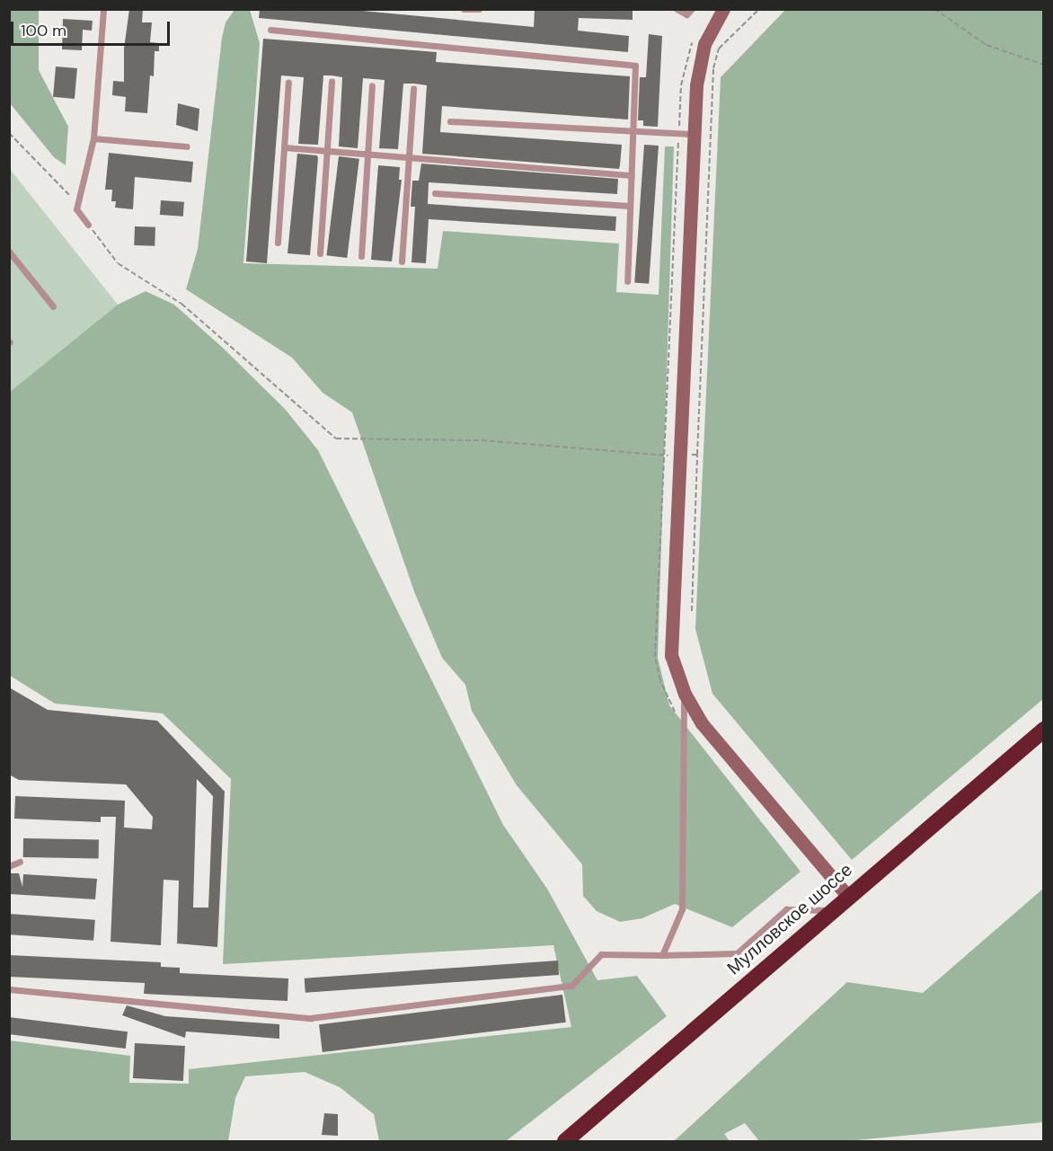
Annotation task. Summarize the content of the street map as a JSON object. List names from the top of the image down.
{
  "streets": {
    "highway": ["Мулловское шоссе"]
  },
  "scale_bar": "100 m"
}
